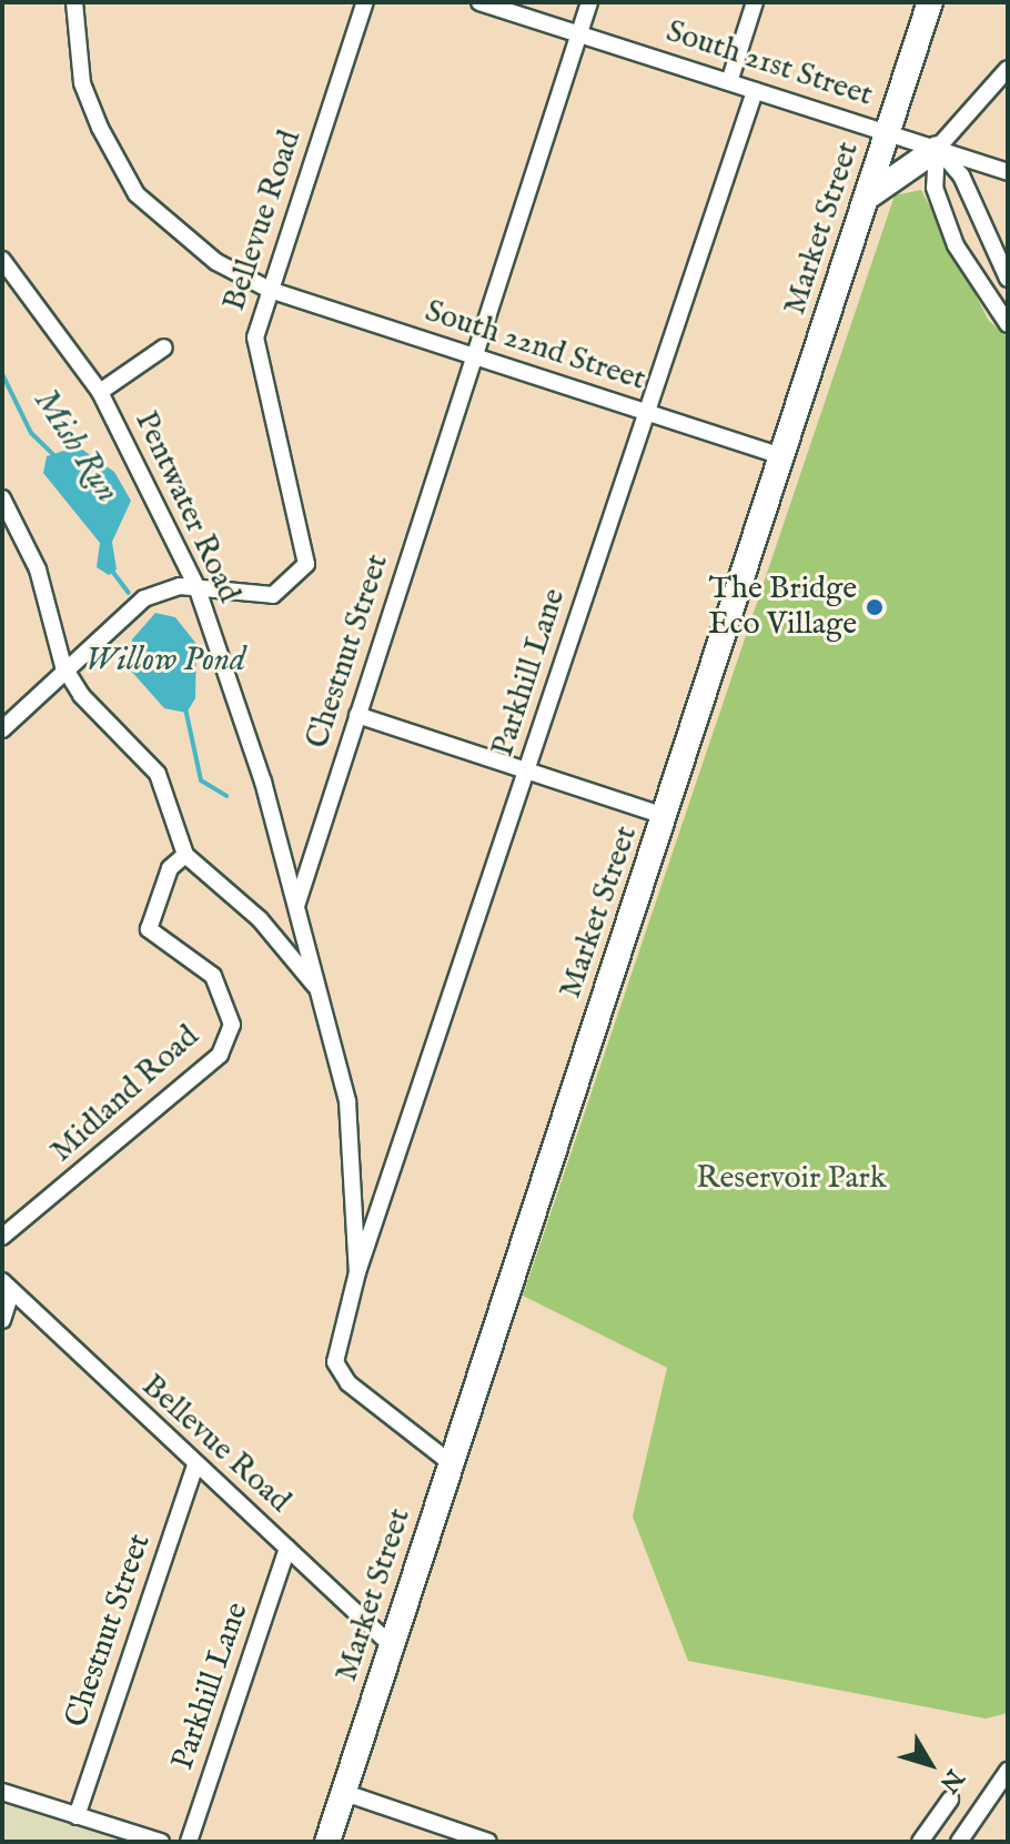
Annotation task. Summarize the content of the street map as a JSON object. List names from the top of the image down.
{
  "streets": {
    "main road": ["Market Street"],
    "street": [
      "South 21st Street",
      "Bellevue Road",
      "South 22nd Street",
      "Pentwater Road",
      "Chestnut Street",
      "Parkhill Lane",
      "Midland Road"
    ]
  },
  "crossings": [
    ["South 21st Street", "Market Street"],
    ["South 21st Street", "Chestnut Street"],
    ["South 21st Street", "Parkhill Lane"],
    ["Bellevue Road", "Market Street"],
    ["Bellevue Road", "South 22nd Street"],
    ["Bellevue Road", "Pentwater Road"],
    ["Bellevue Road", "Chestnut Street"],
    ["Bellevue Road", "Parkhill Lane"],
    ["Market Street", "South 22nd Street"],
    ["South 22nd Street", "Chestnut Street"],
    ["South 22nd Street", "Parkhill Lane"],
    ["Pentwater Road", "Chestnut Street"]
  ],
  "water": ["Mish Run", "Willow Pond"],
  "parks": ["Reservoir Park"],
  "places": ["The Bridge Eco Village"],
  "north": "bottom right"
}
